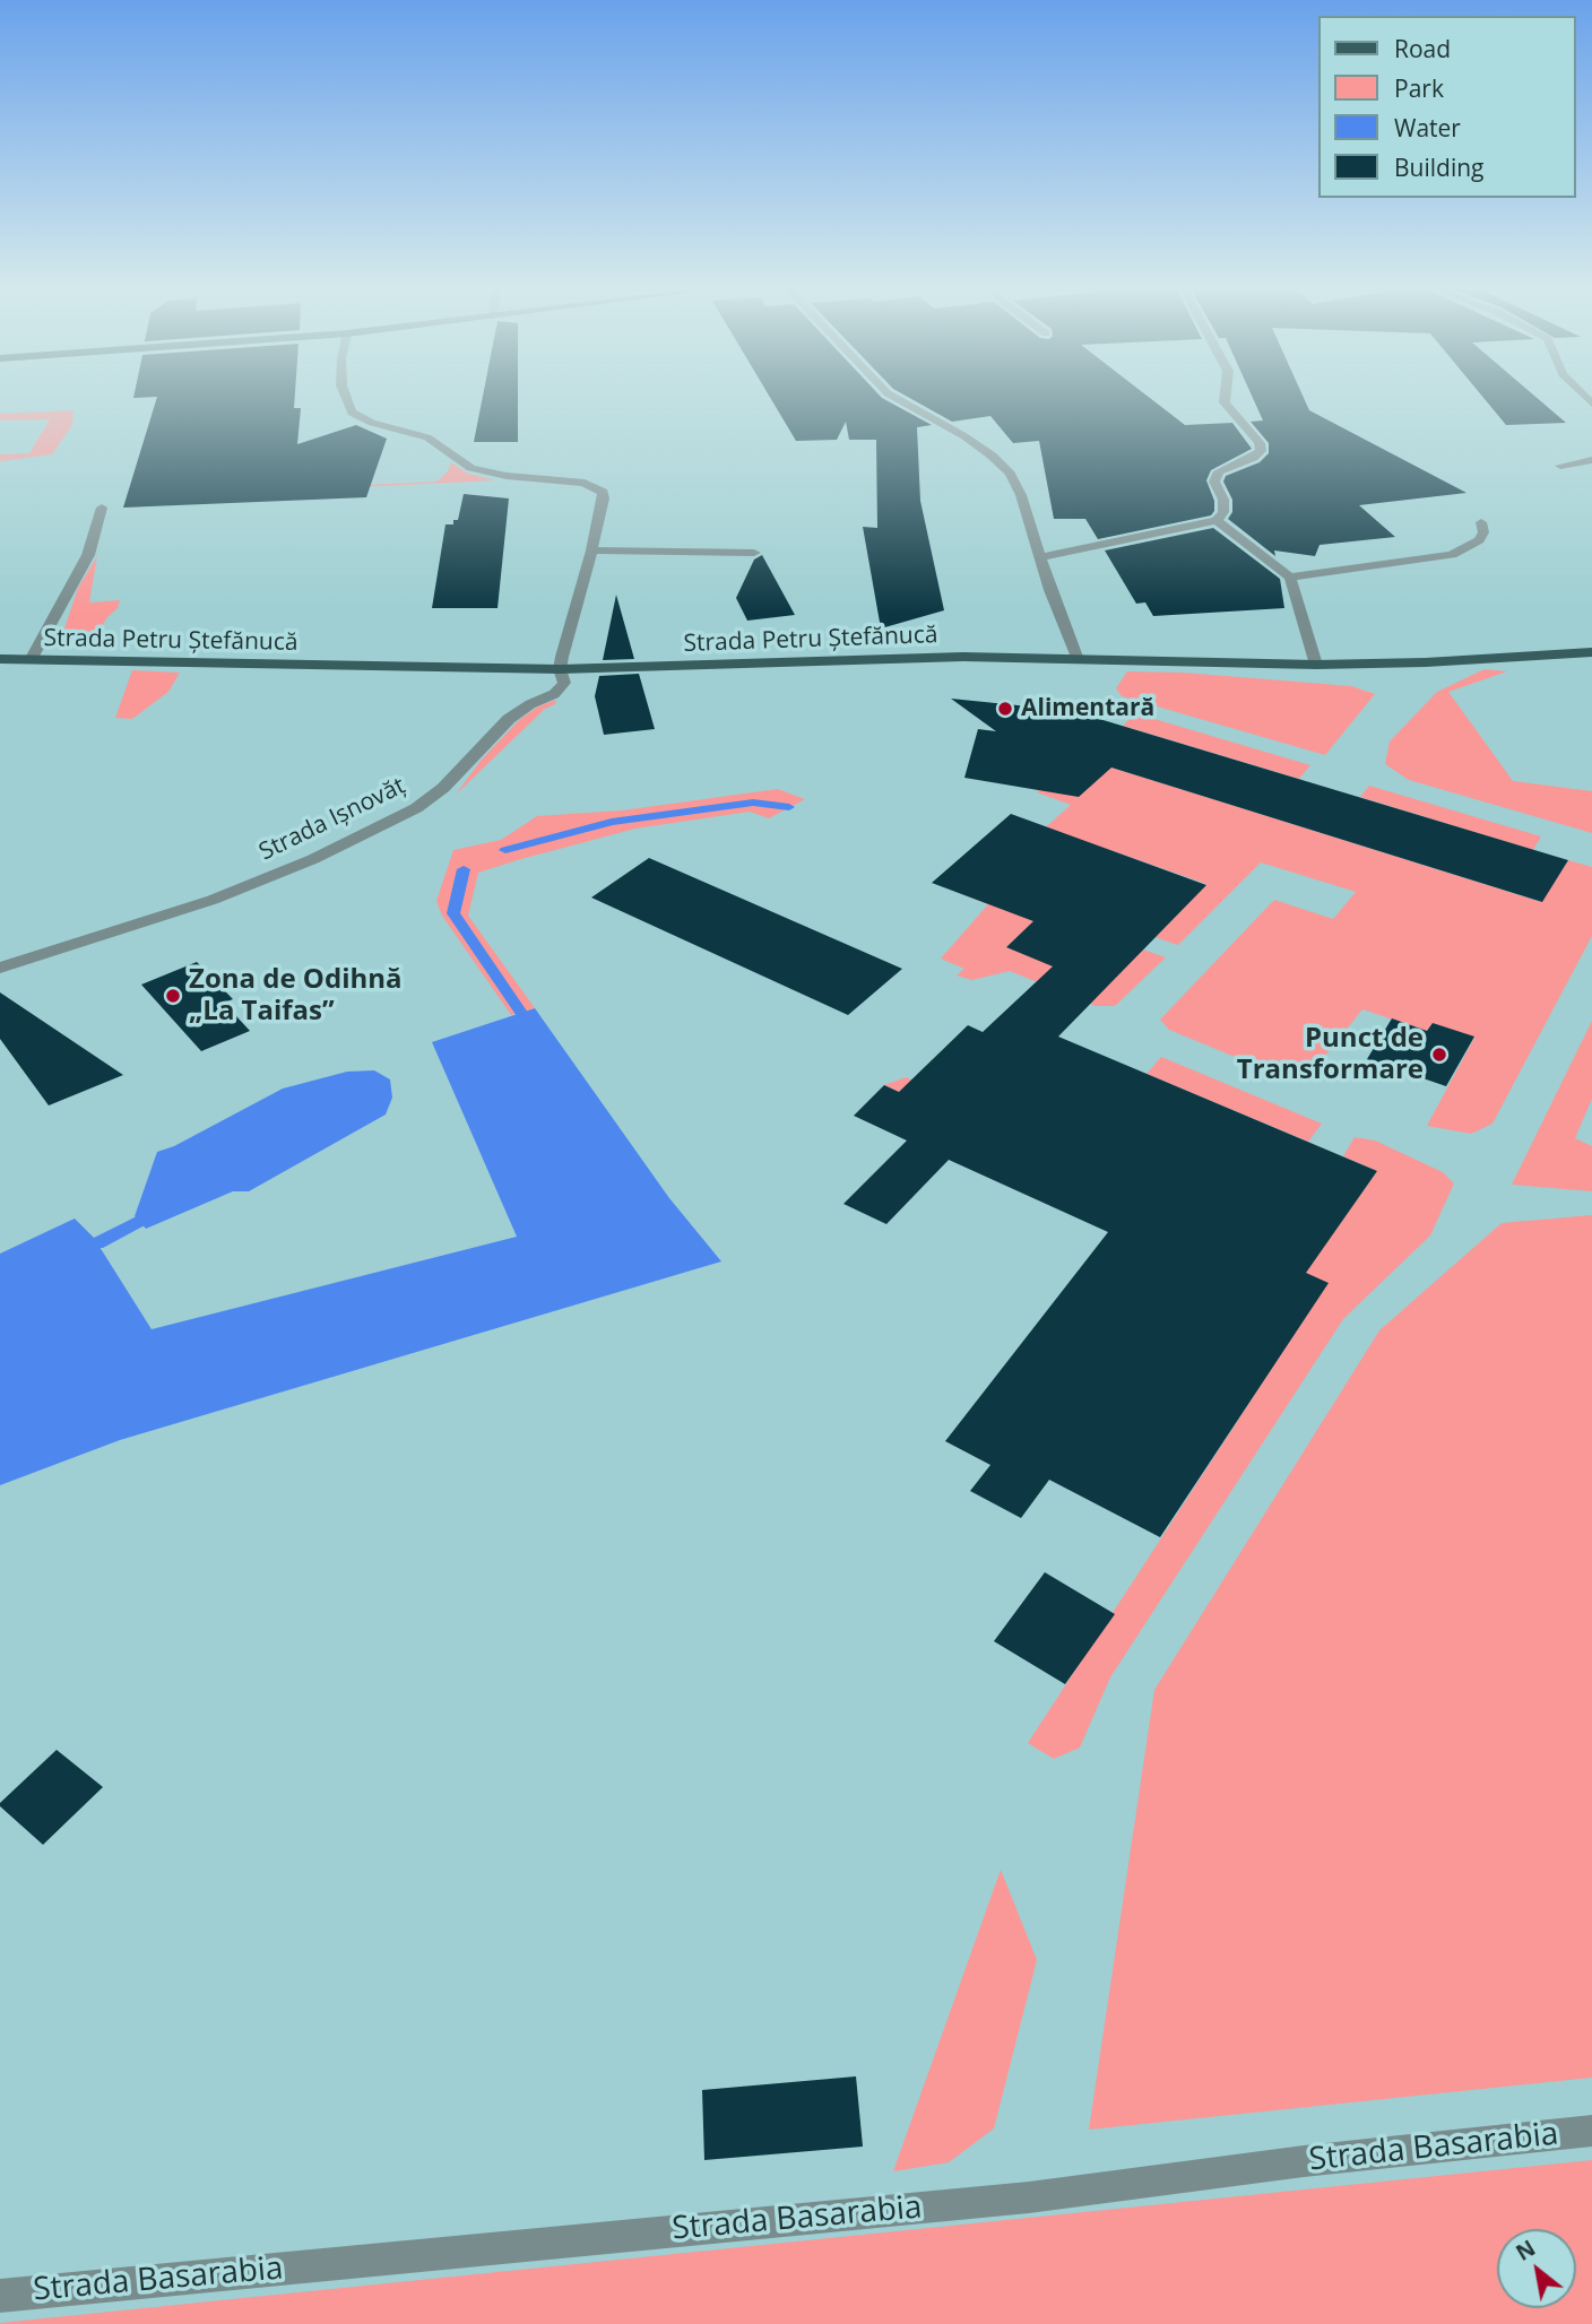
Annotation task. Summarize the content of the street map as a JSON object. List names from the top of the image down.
{
  "streets": {
    "main road": ["Strada Petru Ștefănucă"],
    "street": ["Strada Ișnovăț", "Strada Basarabia"]
  },
  "crossings": [
    ["Strada Petru Ștefănucă", "Strada Ișnovăț"]
  ],
  "places": ["Alimentară", "Zona de Odihnă „La Taifas”", "Punct de Transformare"],
  "legend": [
    "Road",
    "Park",
    "Water",
    "Building"
  ],
  "north": "top left"
}
